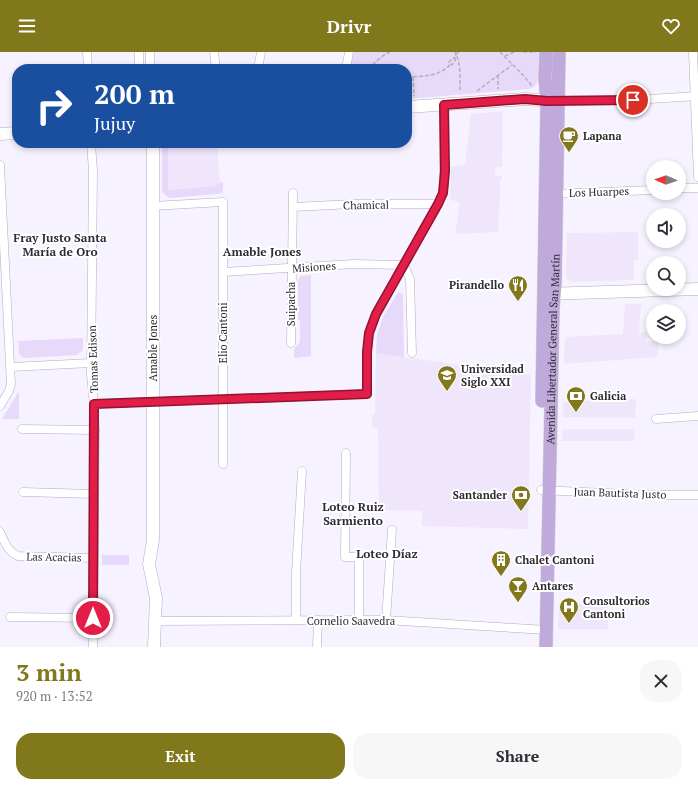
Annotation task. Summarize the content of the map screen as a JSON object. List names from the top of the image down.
{
  "streets": {
    "main road": ["Avenida Libertador General San Martín"],
    "street": [
      "Los Huarpes",
      "Chamical",
      "Misiones",
      "Suipacha",
      "Elio Cantoni",
      "Amable Jones",
      "Tomas Edison",
      "Juan Bautista Justo",
      "Las Acacias",
      "Cornelio Saavedra"
    ]
  },
  "crossings": [
    ["Los Huarpes", "Avenida Libertador General San Martín"],
    ["Chamical", "Suipacha"],
    ["Misiones", "Suipacha"],
    ["Misiones", "Elio Cantoni"],
    ["Elio Cantoni", "Amable Jones"],
    ["Amable Jones", "Cornelio Saavedra"],
    ["Avenida Libertador General San Martín", "Juan Bautista Justo"],
    ["Avenida Libertador General San Martín", "Cornelio Saavedra"],
    ["Tomas Edison", "Las Acacias"]
  ],
  "districts": [
    "Fray Justo Santa María de Oro",
    "Amable Jones",
    "Loteo Ruiz Sarmiento",
    "Loteo Díaz"
  ],
  "places": {
    "cafe": ["Lapana"],
    "restaurant": ["Pirandello"],
    "school or university": ["Universidad Siglo XXI"],
    "bank": ["Galicia", "Santander"],
    "building": ["Chalet Cantoni"],
    "bar": ["Antares"],
    "hospital": ["Consultorios Cantoni"]
  },
  "north": "left",
  "page": {
    "header": "Drivr",
    "turn": ["200 m", "Jujuy"],
    "heading": ["3 min", "920 m · 13:52"],
    "buttons": ["Exit", "Share"]
  }
}
